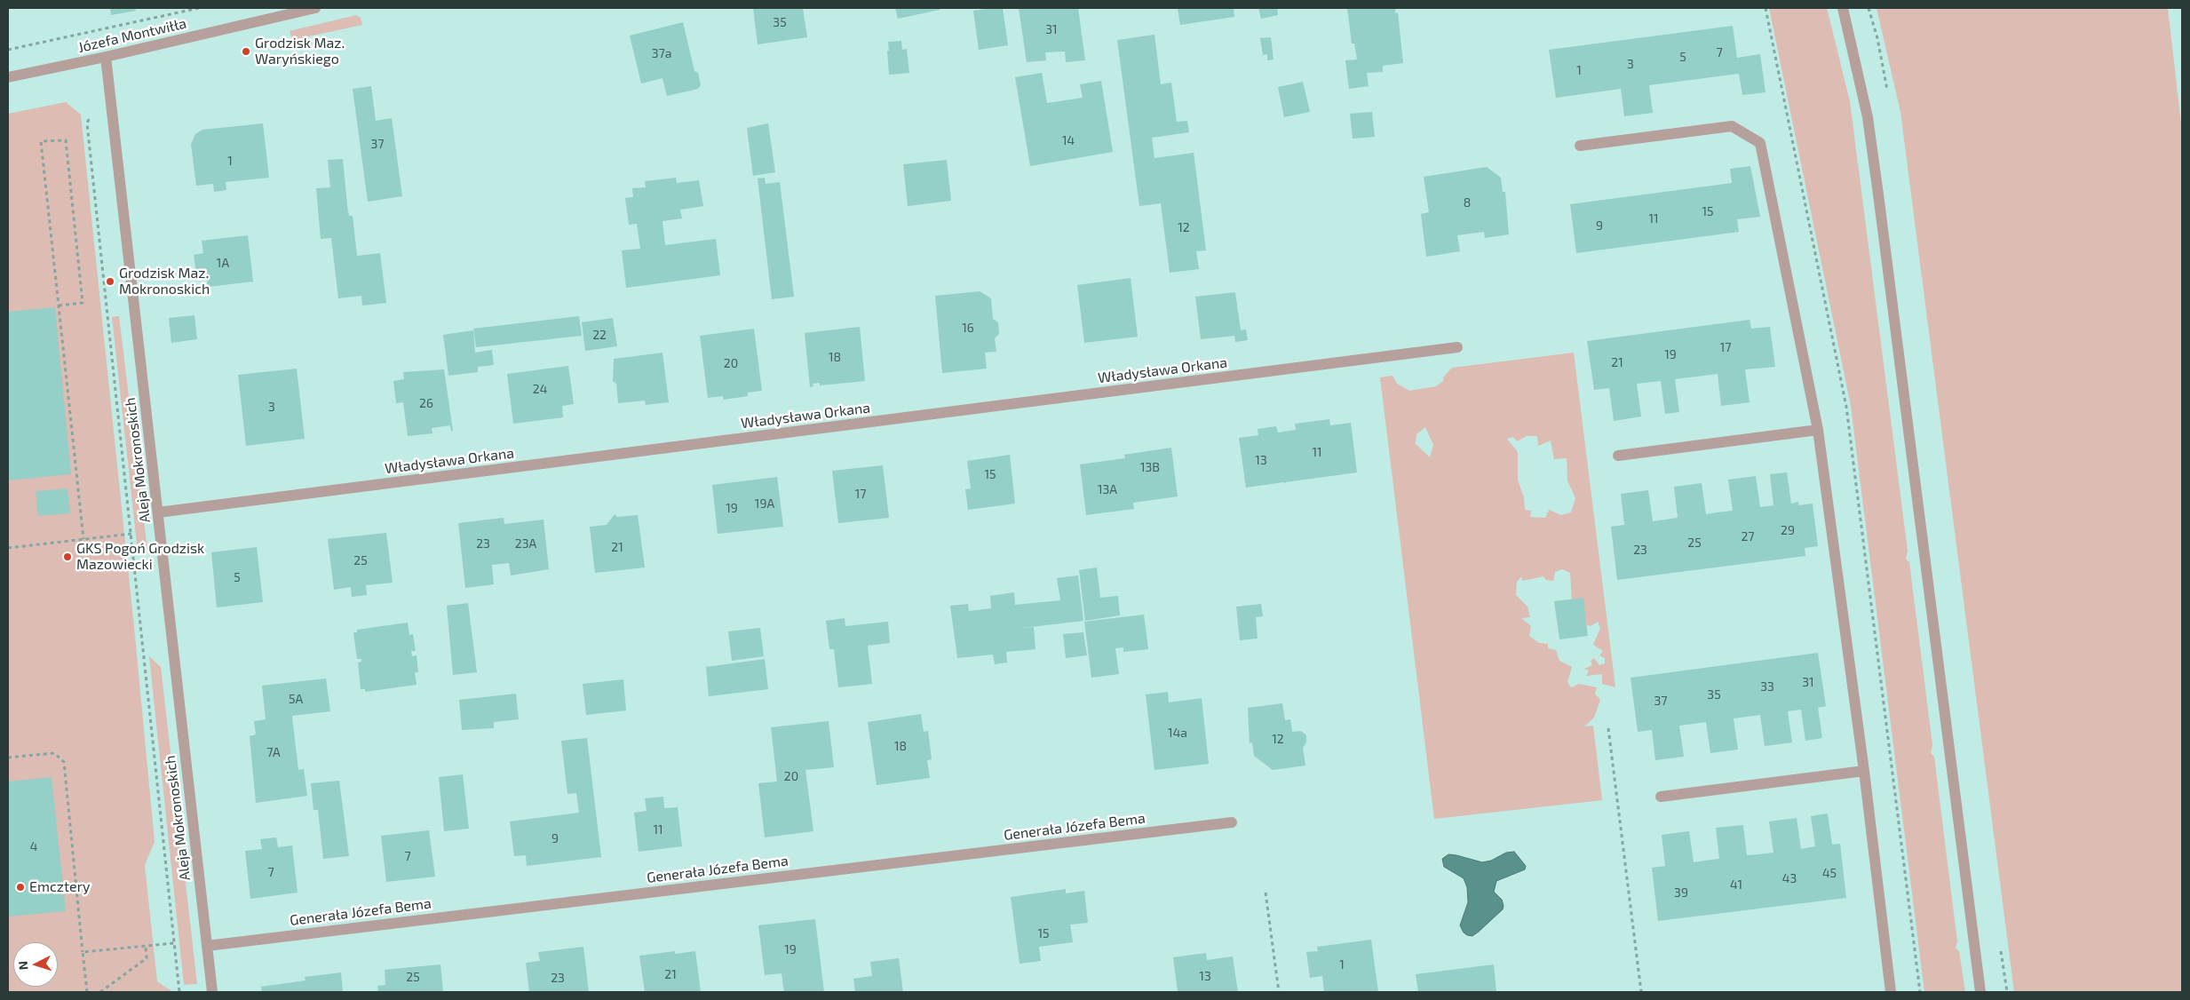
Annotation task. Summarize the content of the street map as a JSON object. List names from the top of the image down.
{
  "streets": {
    "street": [
      "Józefa Montwiłła",
      "Władysława Orkana",
      "Aleja Mokronoskich",
      "Generała Józefa Bema"
    ]
  },
  "crossings": [
    ["Józefa Montwiłła", "Aleja Mokronoskich"],
    ["Władysława Orkana", "Aleja Mokronoskich"],
    ["Aleja Mokronoskich", "Generała Józefa Bema"]
  ],
  "places": [
    "Grodzisk Maz. Waryńskiego",
    "Grodzisk Maz. Mokronoskich",
    "GKS Pogoń Grodzisk Mazowiecki",
    "Emcztery"
  ],
  "house_numbers": [
    "35",
    "31",
    "7",
    "37a",
    "5",
    "3",
    "1",
    "14",
    "37",
    "1",
    "8",
    "15",
    "11",
    "9",
    "12",
    "1A",
    "16",
    "22",
    "17",
    "19",
    "18",
    "21",
    "20",
    "24",
    "26",
    "3",
    "11",
    "13",
    "13B",
    "15",
    "13A",
    "17",
    "19A",
    "19",
    "29",
    "27",
    "25",
    "23",
    "23A",
    "21",
    "23",
    "25",
    "5",
    "31",
    "33",
    "35",
    "5A",
    "37",
    "14a",
    "12",
    "18",
    "7A",
    "20",
    "11",
    "9",
    "4",
    "7",
    "7",
    "45",
    "43",
    "41",
    "39",
    "15",
    "19",
    "1",
    "21",
    "13",
    "25",
    "23"
  ],
  "north": "left"
}
